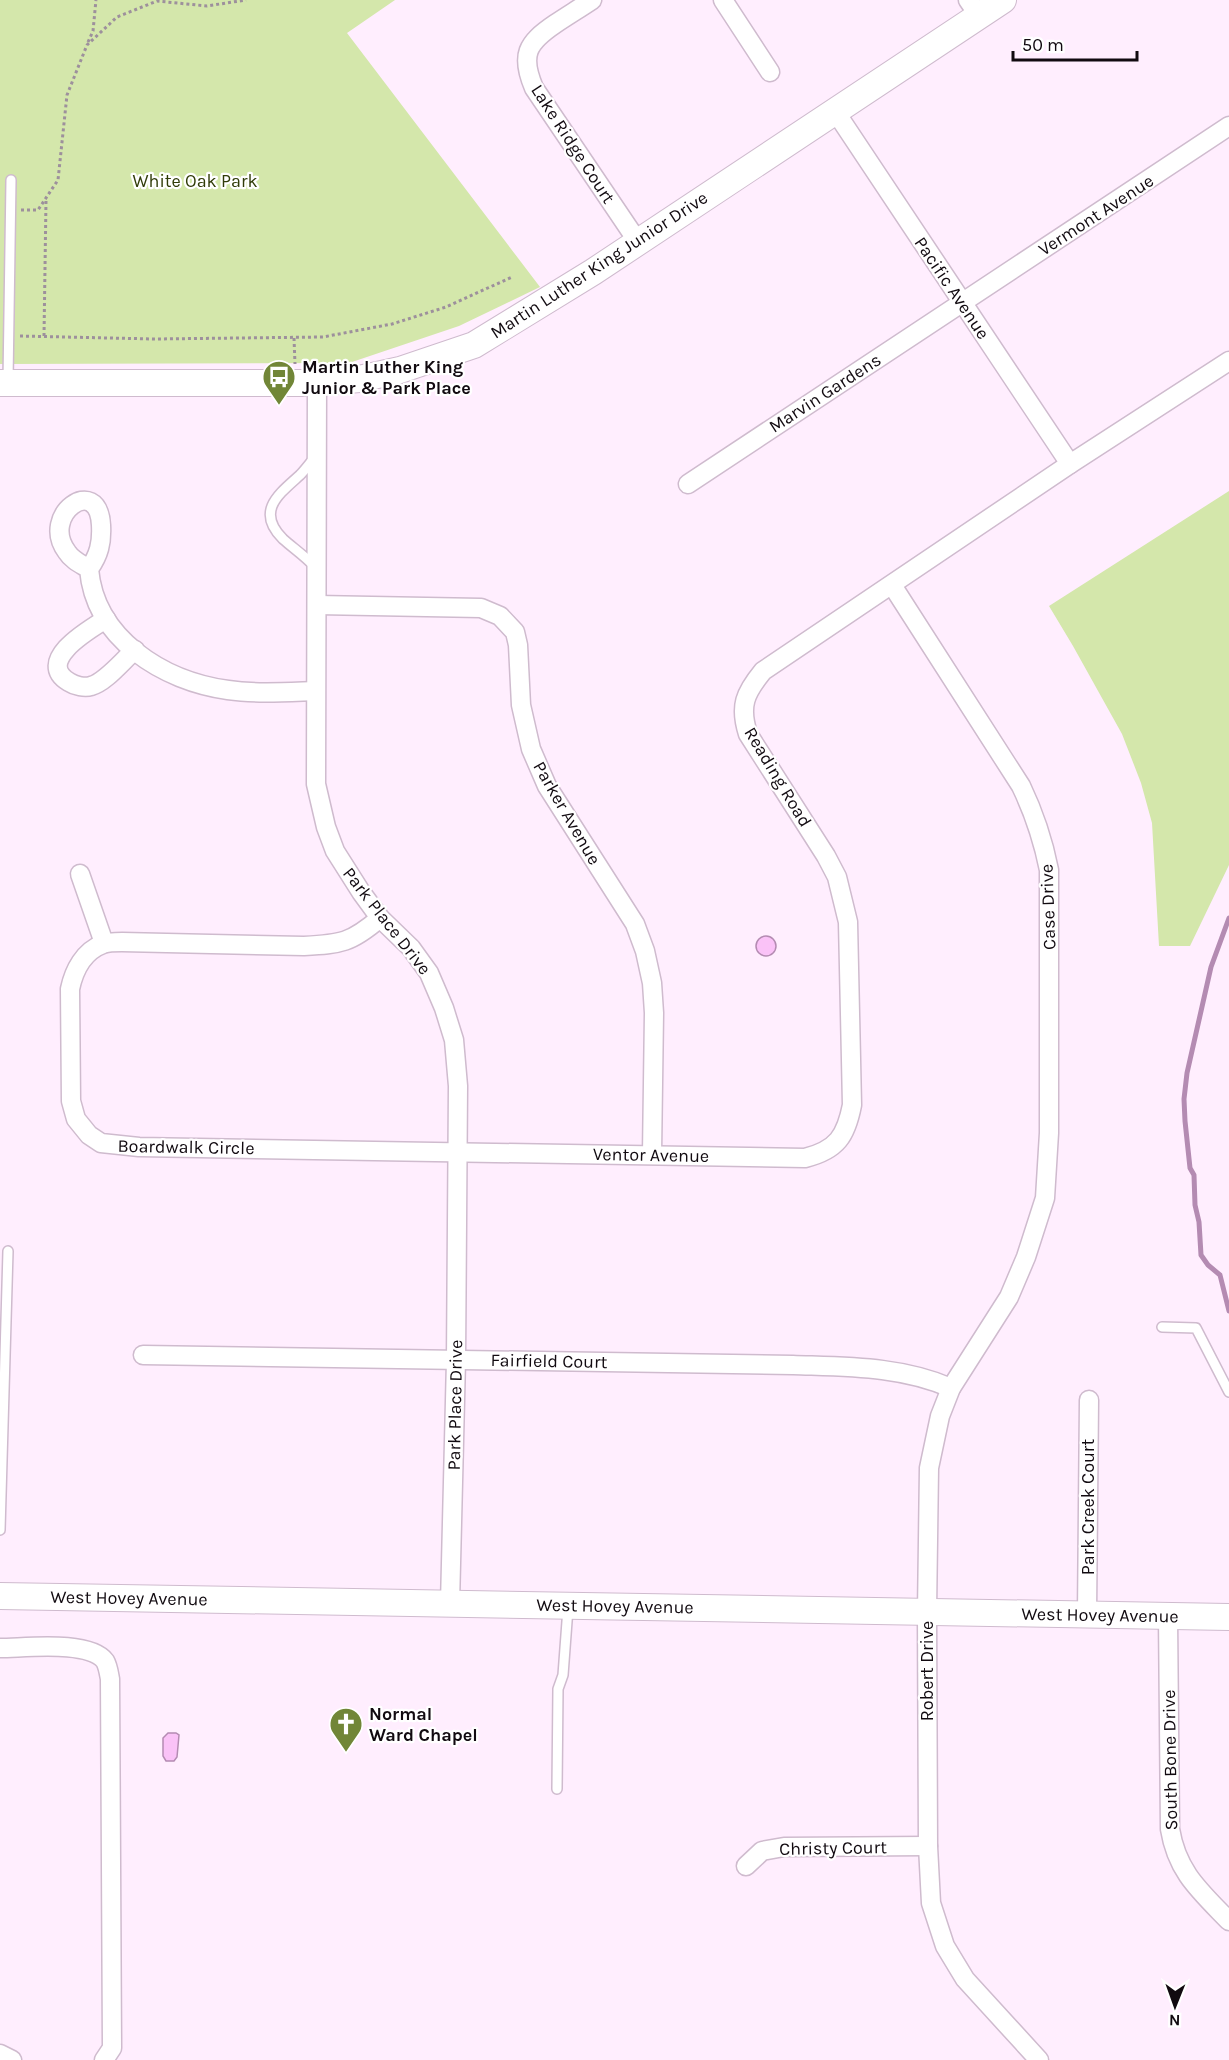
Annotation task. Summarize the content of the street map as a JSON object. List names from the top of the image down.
{
  "streets": {
    "street": [
      "Lake Ridge Court",
      "Vermont Avenue",
      "Martin Luther King Junior Drive",
      "Pacific Avenue",
      "Marvin Gardens",
      "Reading Road",
      "Parker Avenue",
      "Case Drive",
      "Park Place Drive",
      "Boardwalk Circle",
      "Ventor Avenue",
      "Fairfield Court",
      "Park Creek Court",
      "West Hovey Avenue",
      "Robert Drive",
      "South Bone Drive",
      "Christy Court"
    ]
  },
  "crossings": [
    ["Lake Ridge Court", "Martin Luther King Junior Drive"],
    ["Vermont Avenue", "Pacific Avenue"],
    ["Vermont Avenue", "Marvin Gardens"],
    ["Martin Luther King Junior Drive", "Pacific Avenue"],
    ["Martin Luther King Junior Drive", "Park Place Drive"],
    ["Pacific Avenue", "Marvin Gardens"],
    ["Pacific Avenue", "Reading Road"],
    ["Reading Road", "Case Drive"],
    ["Reading Road", "Ventor Avenue"],
    ["Parker Avenue", "Park Place Drive"],
    ["Parker Avenue", "Ventor Avenue"],
    ["Case Drive", "Robert Drive"],
    ["Park Place Drive", "Boardwalk Circle"],
    ["Park Place Drive", "Ventor Avenue"],
    ["Park Place Drive", "Fairfield Court"],
    ["Park Place Drive", "West Hovey Avenue"],
    ["Boardwalk Circle", "Ventor Avenue"],
    ["Fairfield Court", "Robert Drive"],
    ["Park Creek Court", "West Hovey Avenue"],
    ["West Hovey Avenue", "Robert Drive"],
    ["West Hovey Avenue", "South Bone Drive"],
    ["Robert Drive", "Christy Court"]
  ],
  "parks": ["White Oak Park"],
  "places": {
    "bus stop": ["Martin Luther King Junior & Park Place"],
    "church": ["Normal Ward Chapel"]
  },
  "scale_bar": "50 m",
  "north": "bottom"
}
